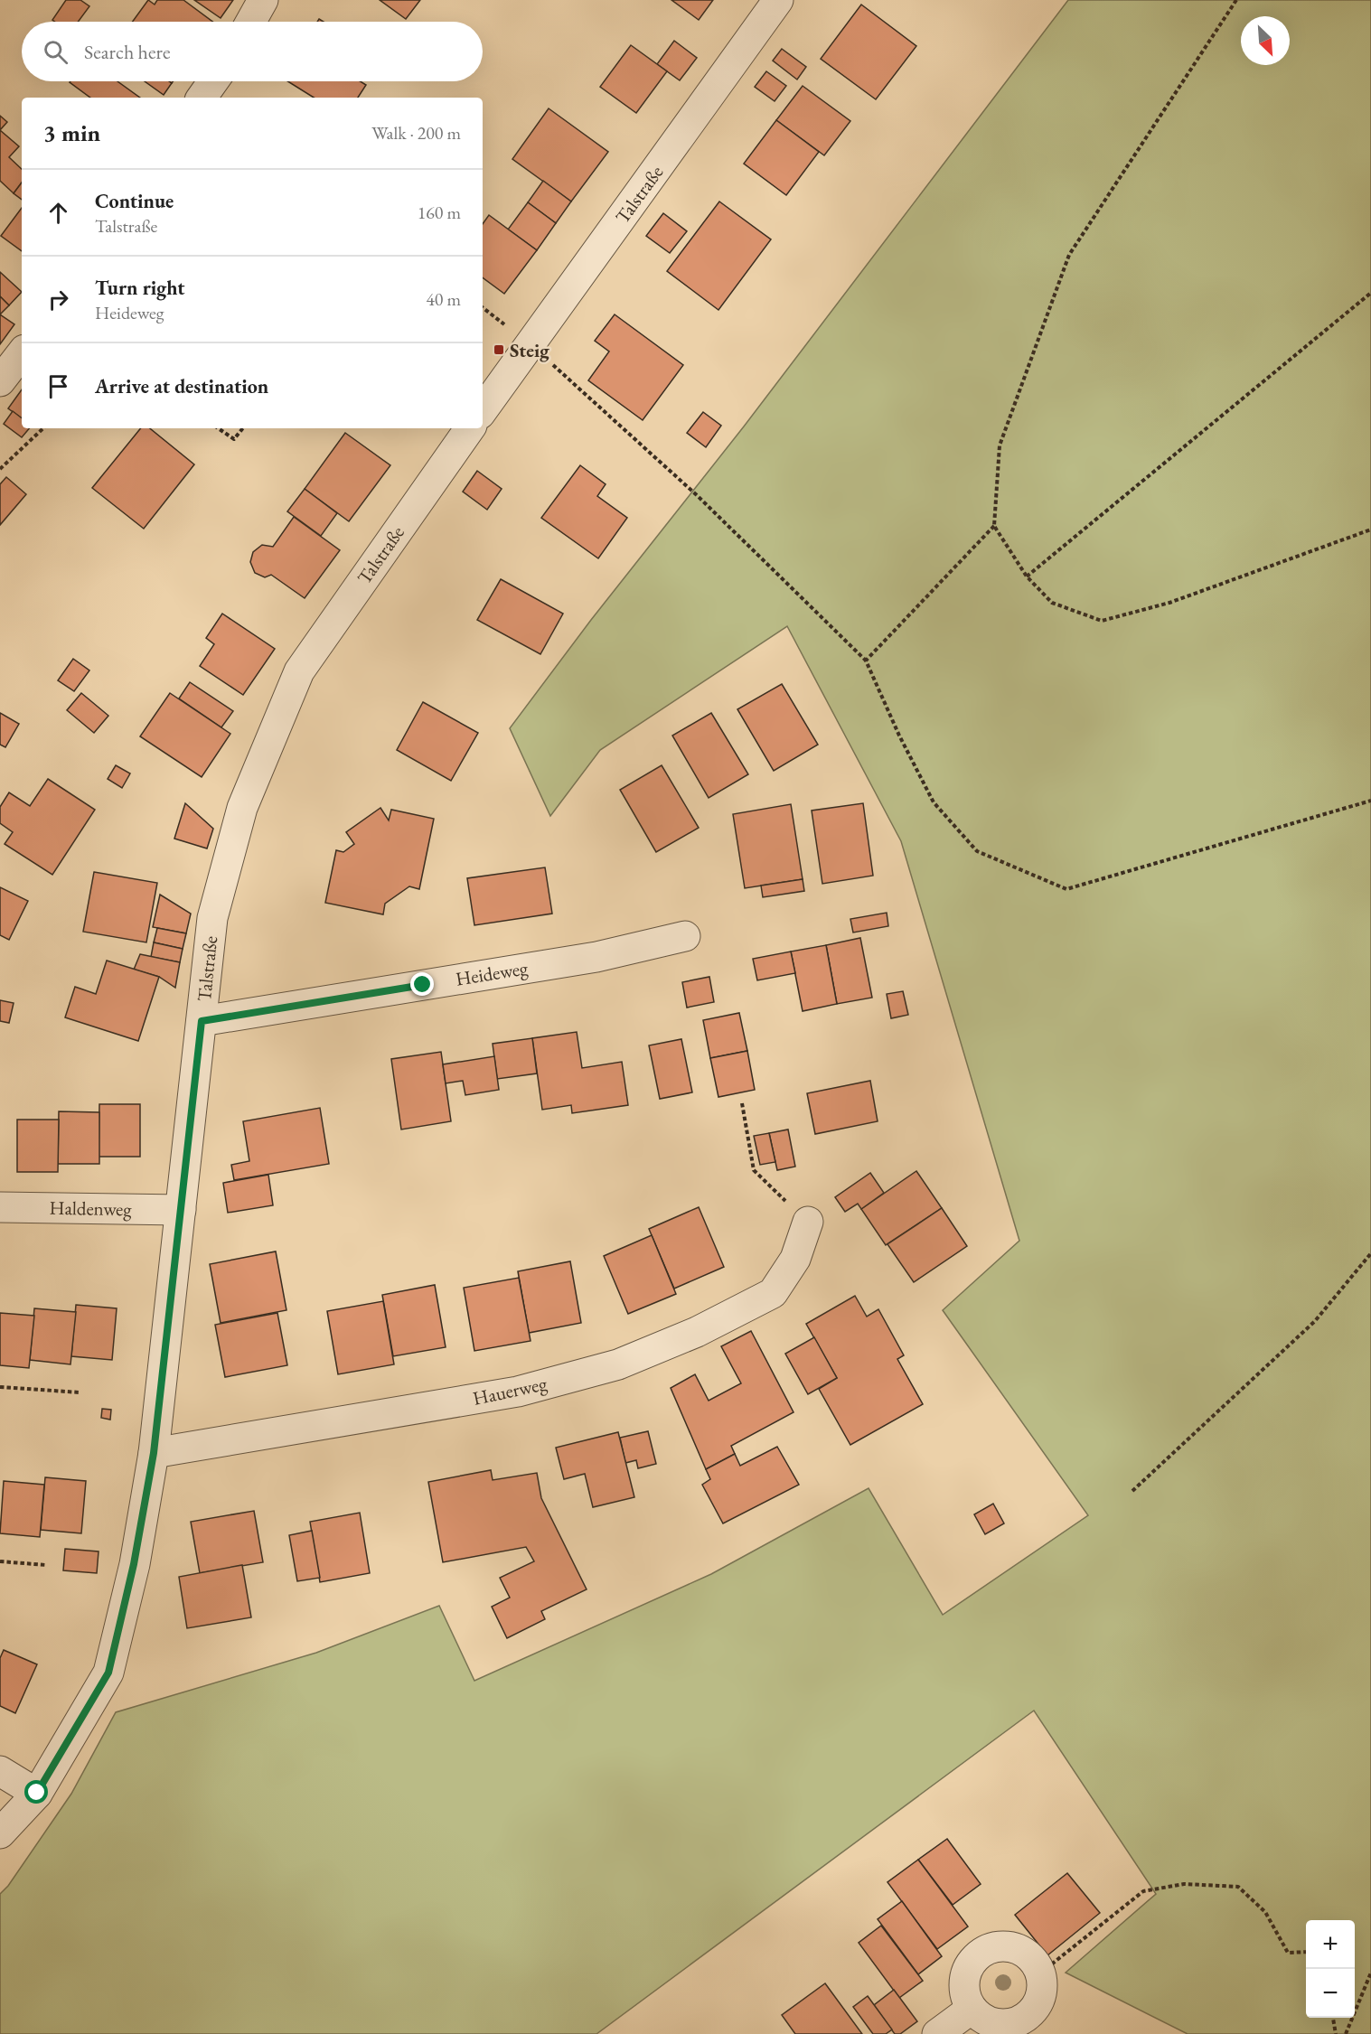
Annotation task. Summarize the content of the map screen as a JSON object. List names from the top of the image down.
{
  "streets": {
    "street": [
      "Talstraße",
      "Heideweg",
      "Haldenweg",
      "Hauerweg"
    ]
  },
  "crossings": [
    ["Talstraße", "Heideweg"],
    ["Talstraße", "Haldenweg"],
    ["Talstraße", "Hauerweg"]
  ],
  "places": {
    "transit": ["Steig"]
  },
  "north": "bottom right",
  "page": {
    "search": "Search here",
    "heading": ["3 min", "Walk · 200 m"],
    "list": [
      ["Continue", "Talstraße", "160 m"],
      ["Turn right", "Heideweg", "40 m"],
      "Arrive at destination"
    ],
    "map_buttons": ["+", "−"]
  }
}
